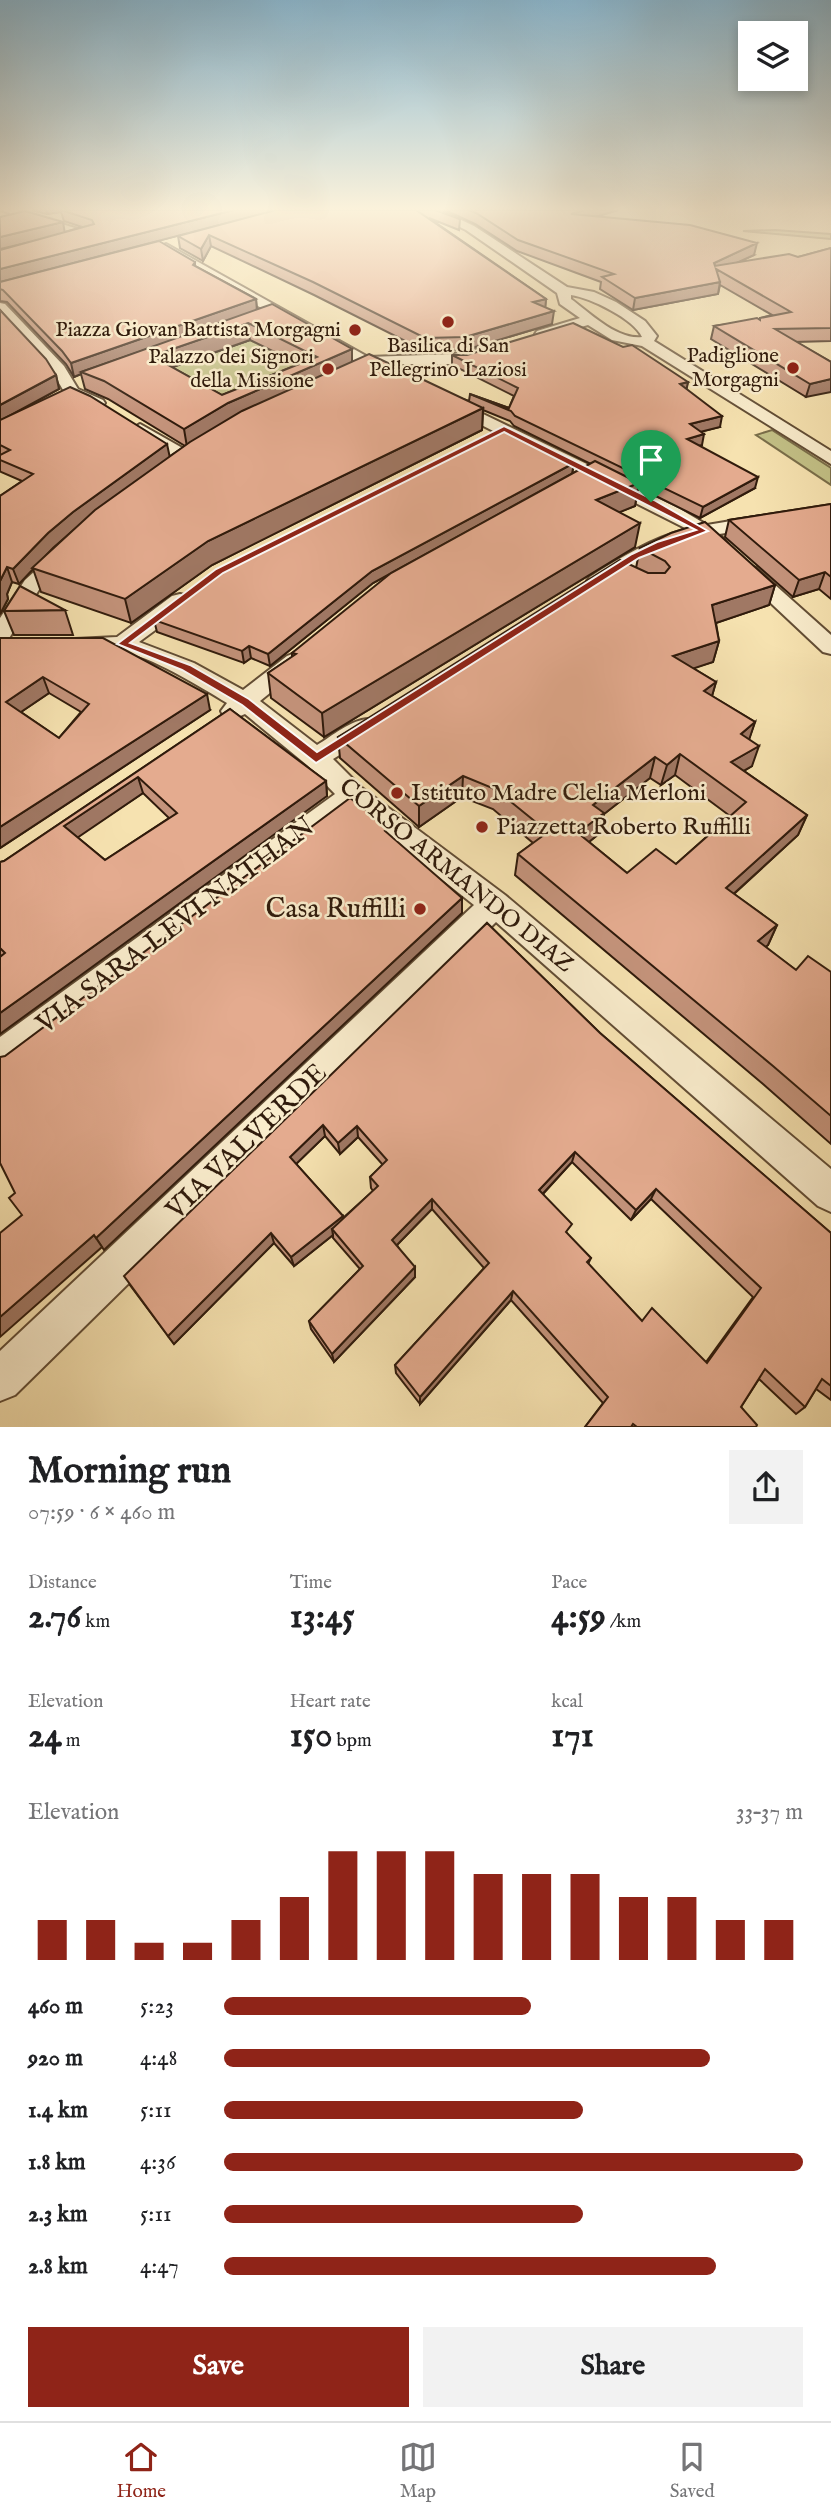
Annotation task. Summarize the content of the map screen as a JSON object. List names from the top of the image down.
{
  "streets": {
    "street": ["CORSO ARMANDO DIAZ", "VIA SARA LEVI NATHAN", "VIA VALVERDE"]
  },
  "crossings": [
    ["CORSO ARMANDO DIAZ", "VIA SARA LEVI NATHAN"],
    ["CORSO ARMANDO DIAZ", "VIA VALVERDE"]
  ],
  "places": [
    "Basilica di San Pellegrino Laziosi",
    "Piazza Giovan Battista Morgagni",
    "Padiglione Morgagni",
    "Palazzo dei Signori della Missione",
    "Istituto Madre Clelia Merloni",
    "Piazzetta Roberto Ruffilli",
    "Casa Ruffilli"
  ],
  "page": {
    "heading": ["Morning run", "07:59 · 6 × 460 m"],
    "stats": [
      ["Distance", "2.76 km"],
      ["Time", "13:45"],
      ["Pace", "4:59 /km"],
      ["Elevation", "24 m"],
      ["Heart rate", "150 bpm"],
      ["kcal", "171"]
    ],
    "chart": ["Elevation", "33–37 m"],
    "list": [
      {
        "name": "460 m",
        "note": "5:23"
      },
      {
        "name": "920 m",
        "note": "4:48"
      },
      {
        "name": "1.4 km",
        "note": "5:11"
      },
      {
        "name": "1.8 km",
        "note": "4:36"
      },
      {
        "name": "2.3 km",
        "note": "5:11"
      },
      {
        "name": "2.8 km",
        "note": "4:47"
      }
    ],
    "buttons": ["Save", "Share"],
    "tabs": ["Home", "Map", "Saved"]
  }
}
